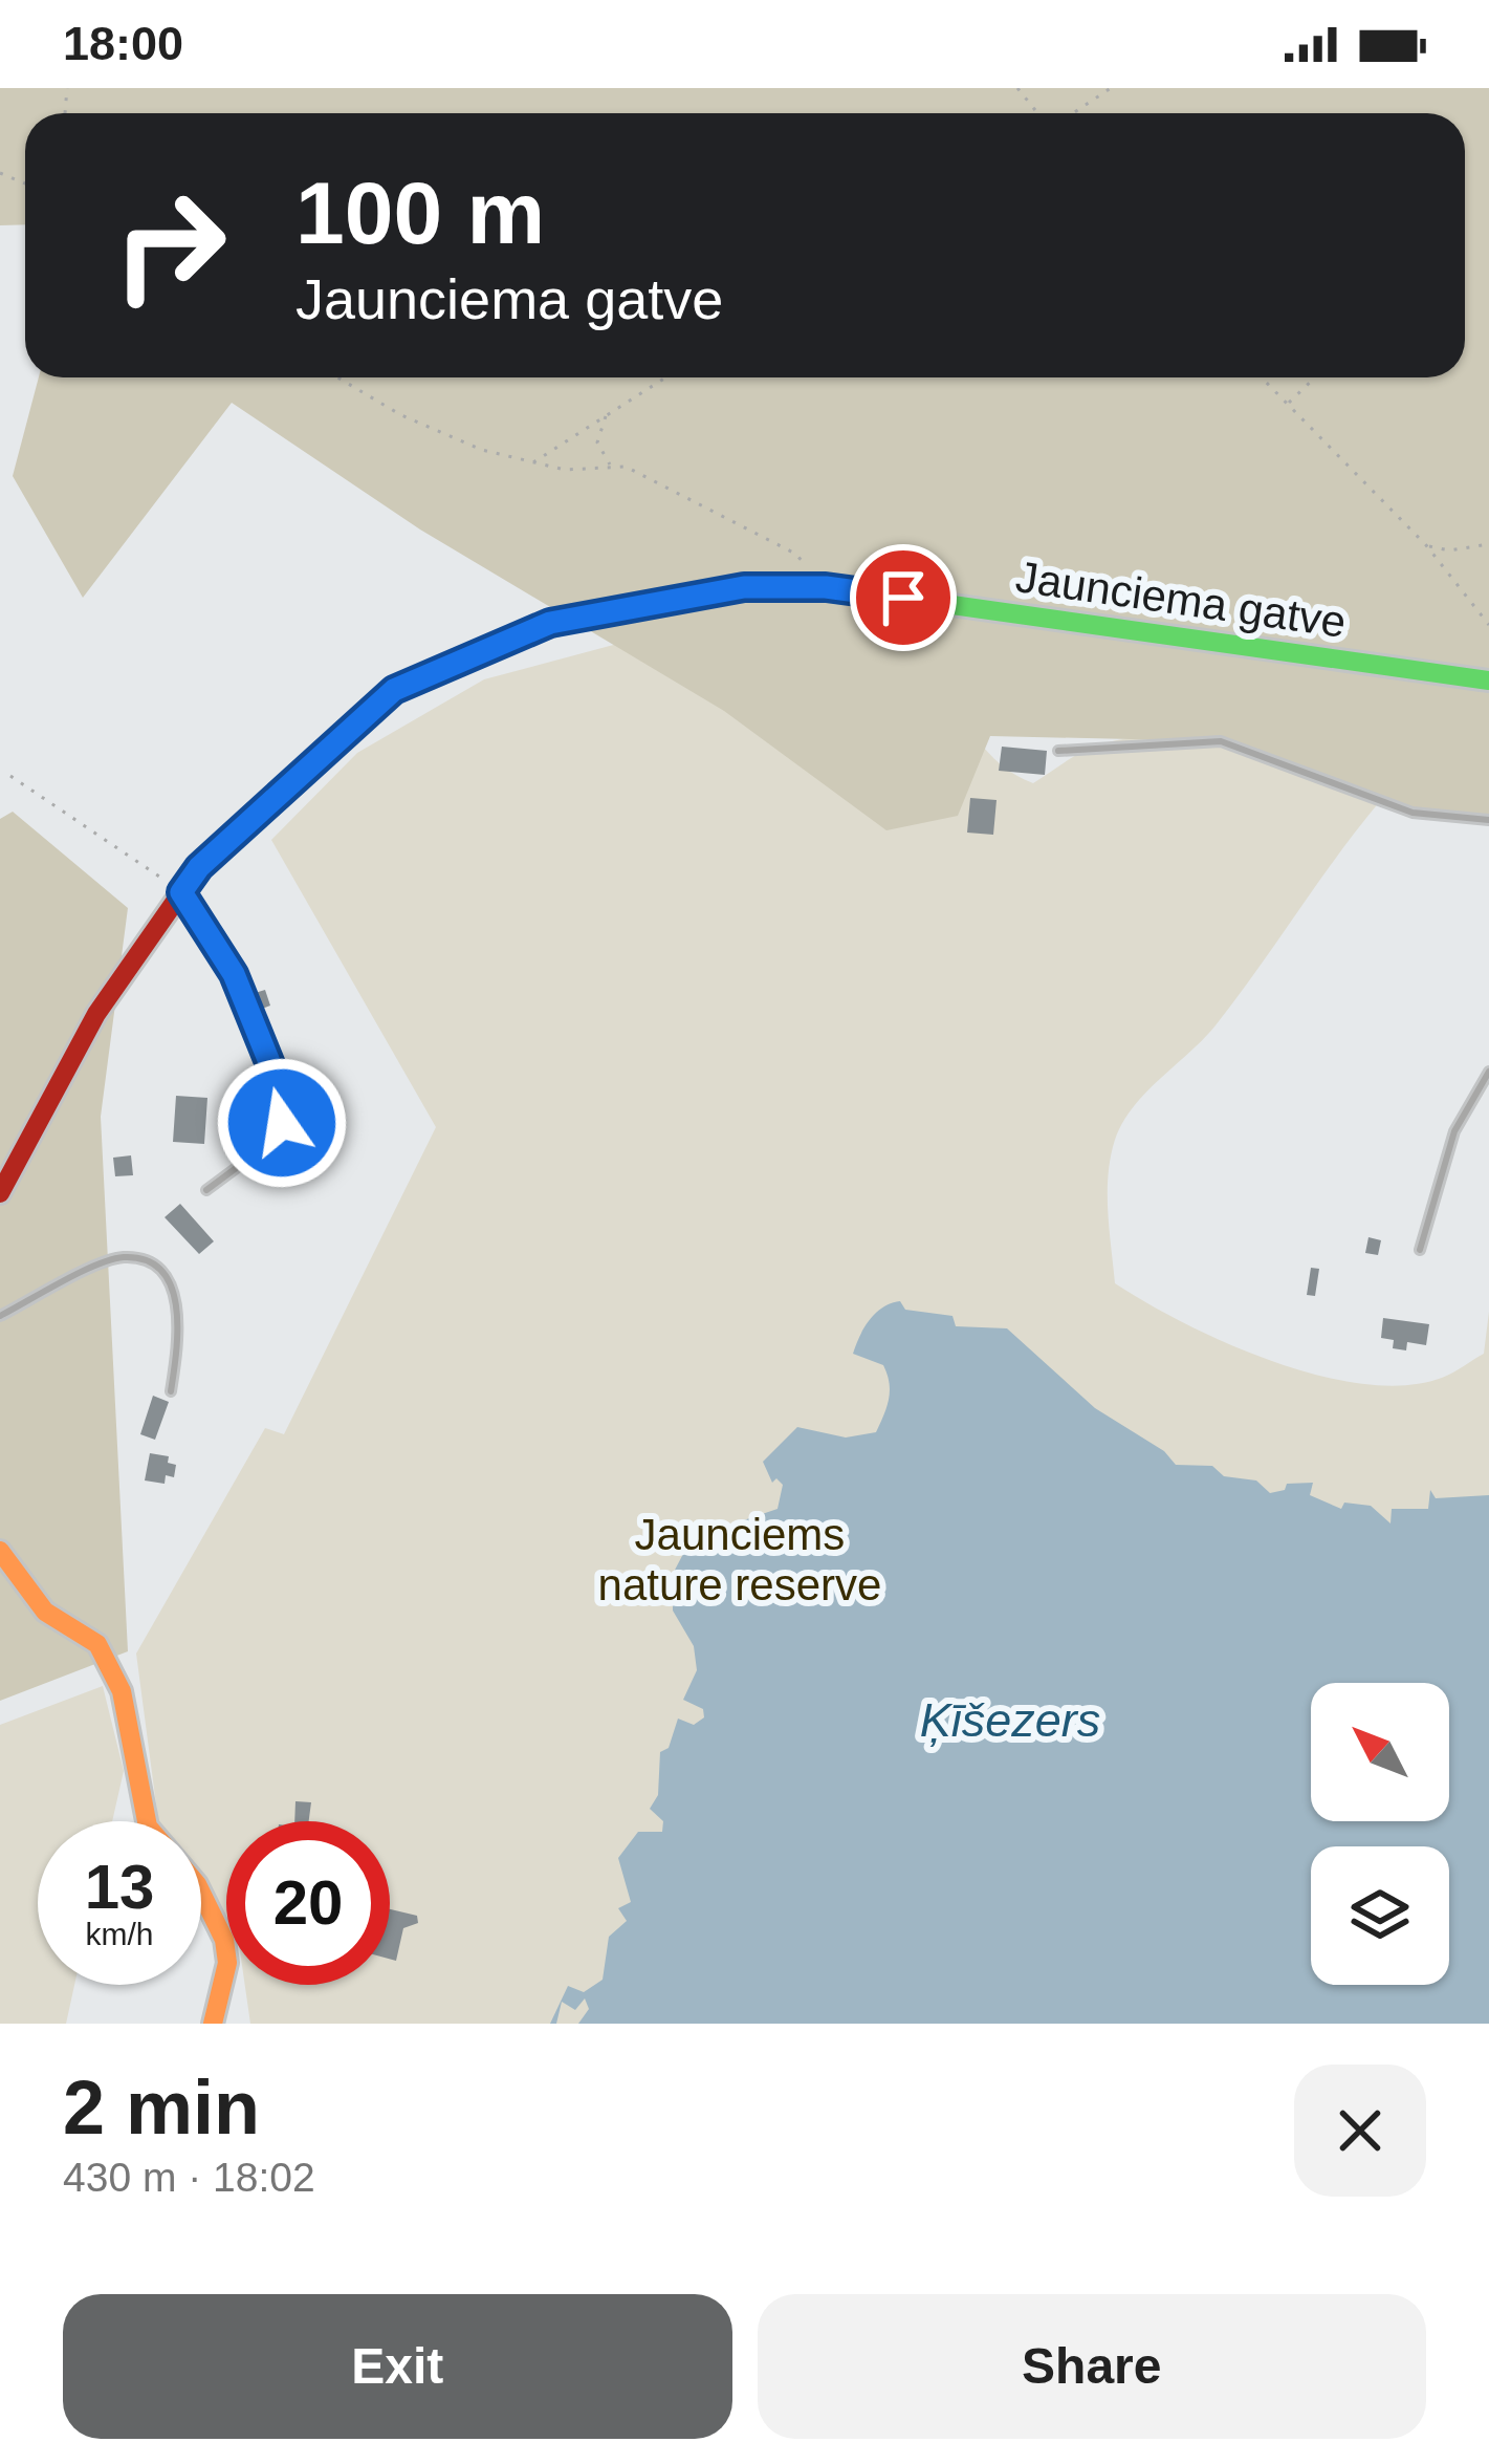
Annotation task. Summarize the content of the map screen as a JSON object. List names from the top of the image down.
{
  "streets": {
    "main road": ["Jaunciema gatve"]
  },
  "water": ["Ķīšezers"],
  "parks": ["Jaunciems nature reserve"],
  "north": "top left",
  "page": {
    "status": "18:00",
    "turn": ["100 m", "Jaunciema gatve"],
    "speed": "13 km/h",
    "limit": "20",
    "heading": ["2 min", "430 m · 18:02"],
    "buttons": ["Exit", "Share"]
  }
}
